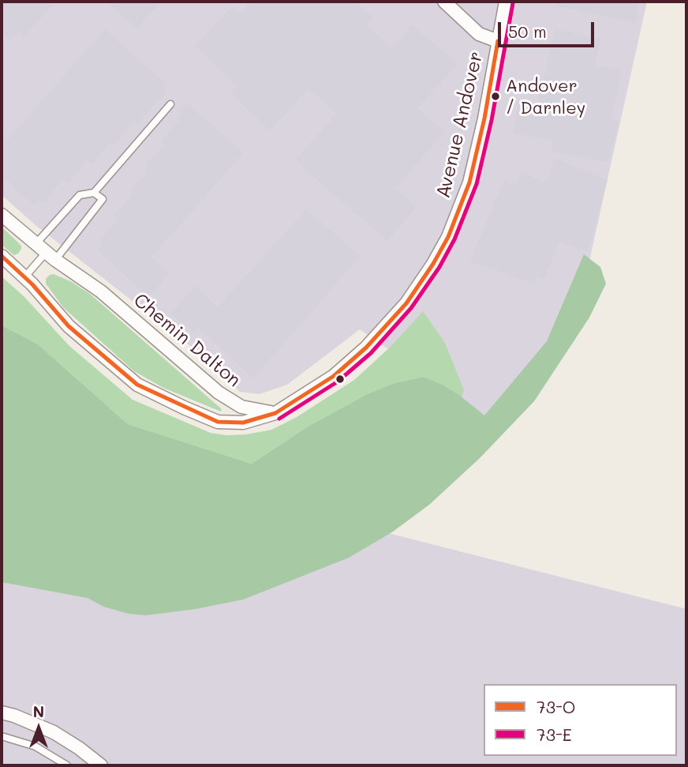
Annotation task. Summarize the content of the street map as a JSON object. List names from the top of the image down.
{
  "streets": {
    "street": ["Avenue Andover", "Chemin Dalton"]
  },
  "crossings": [
    ["Avenue Andover", "Chemin Dalton"]
  ],
  "places": ["Andover / Darnley"],
  "lines": ["transit line 73-E", "transit line 73-O"],
  "legend": ["73-O", "73-E"],
  "scale_bar": "50 m",
  "north": "top"
}
